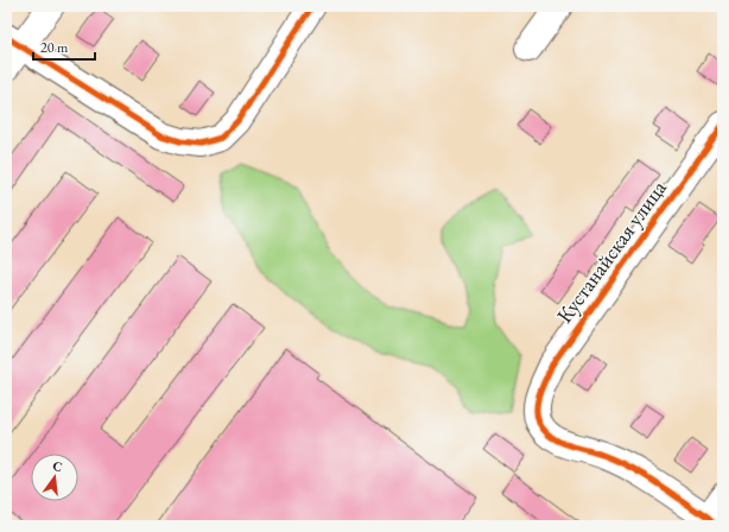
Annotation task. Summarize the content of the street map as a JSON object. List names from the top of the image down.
{
  "streets": {
    "street": ["Кустанайская улица"]
  },
  "scale_bar": "20 m",
  "north": "top"
}
